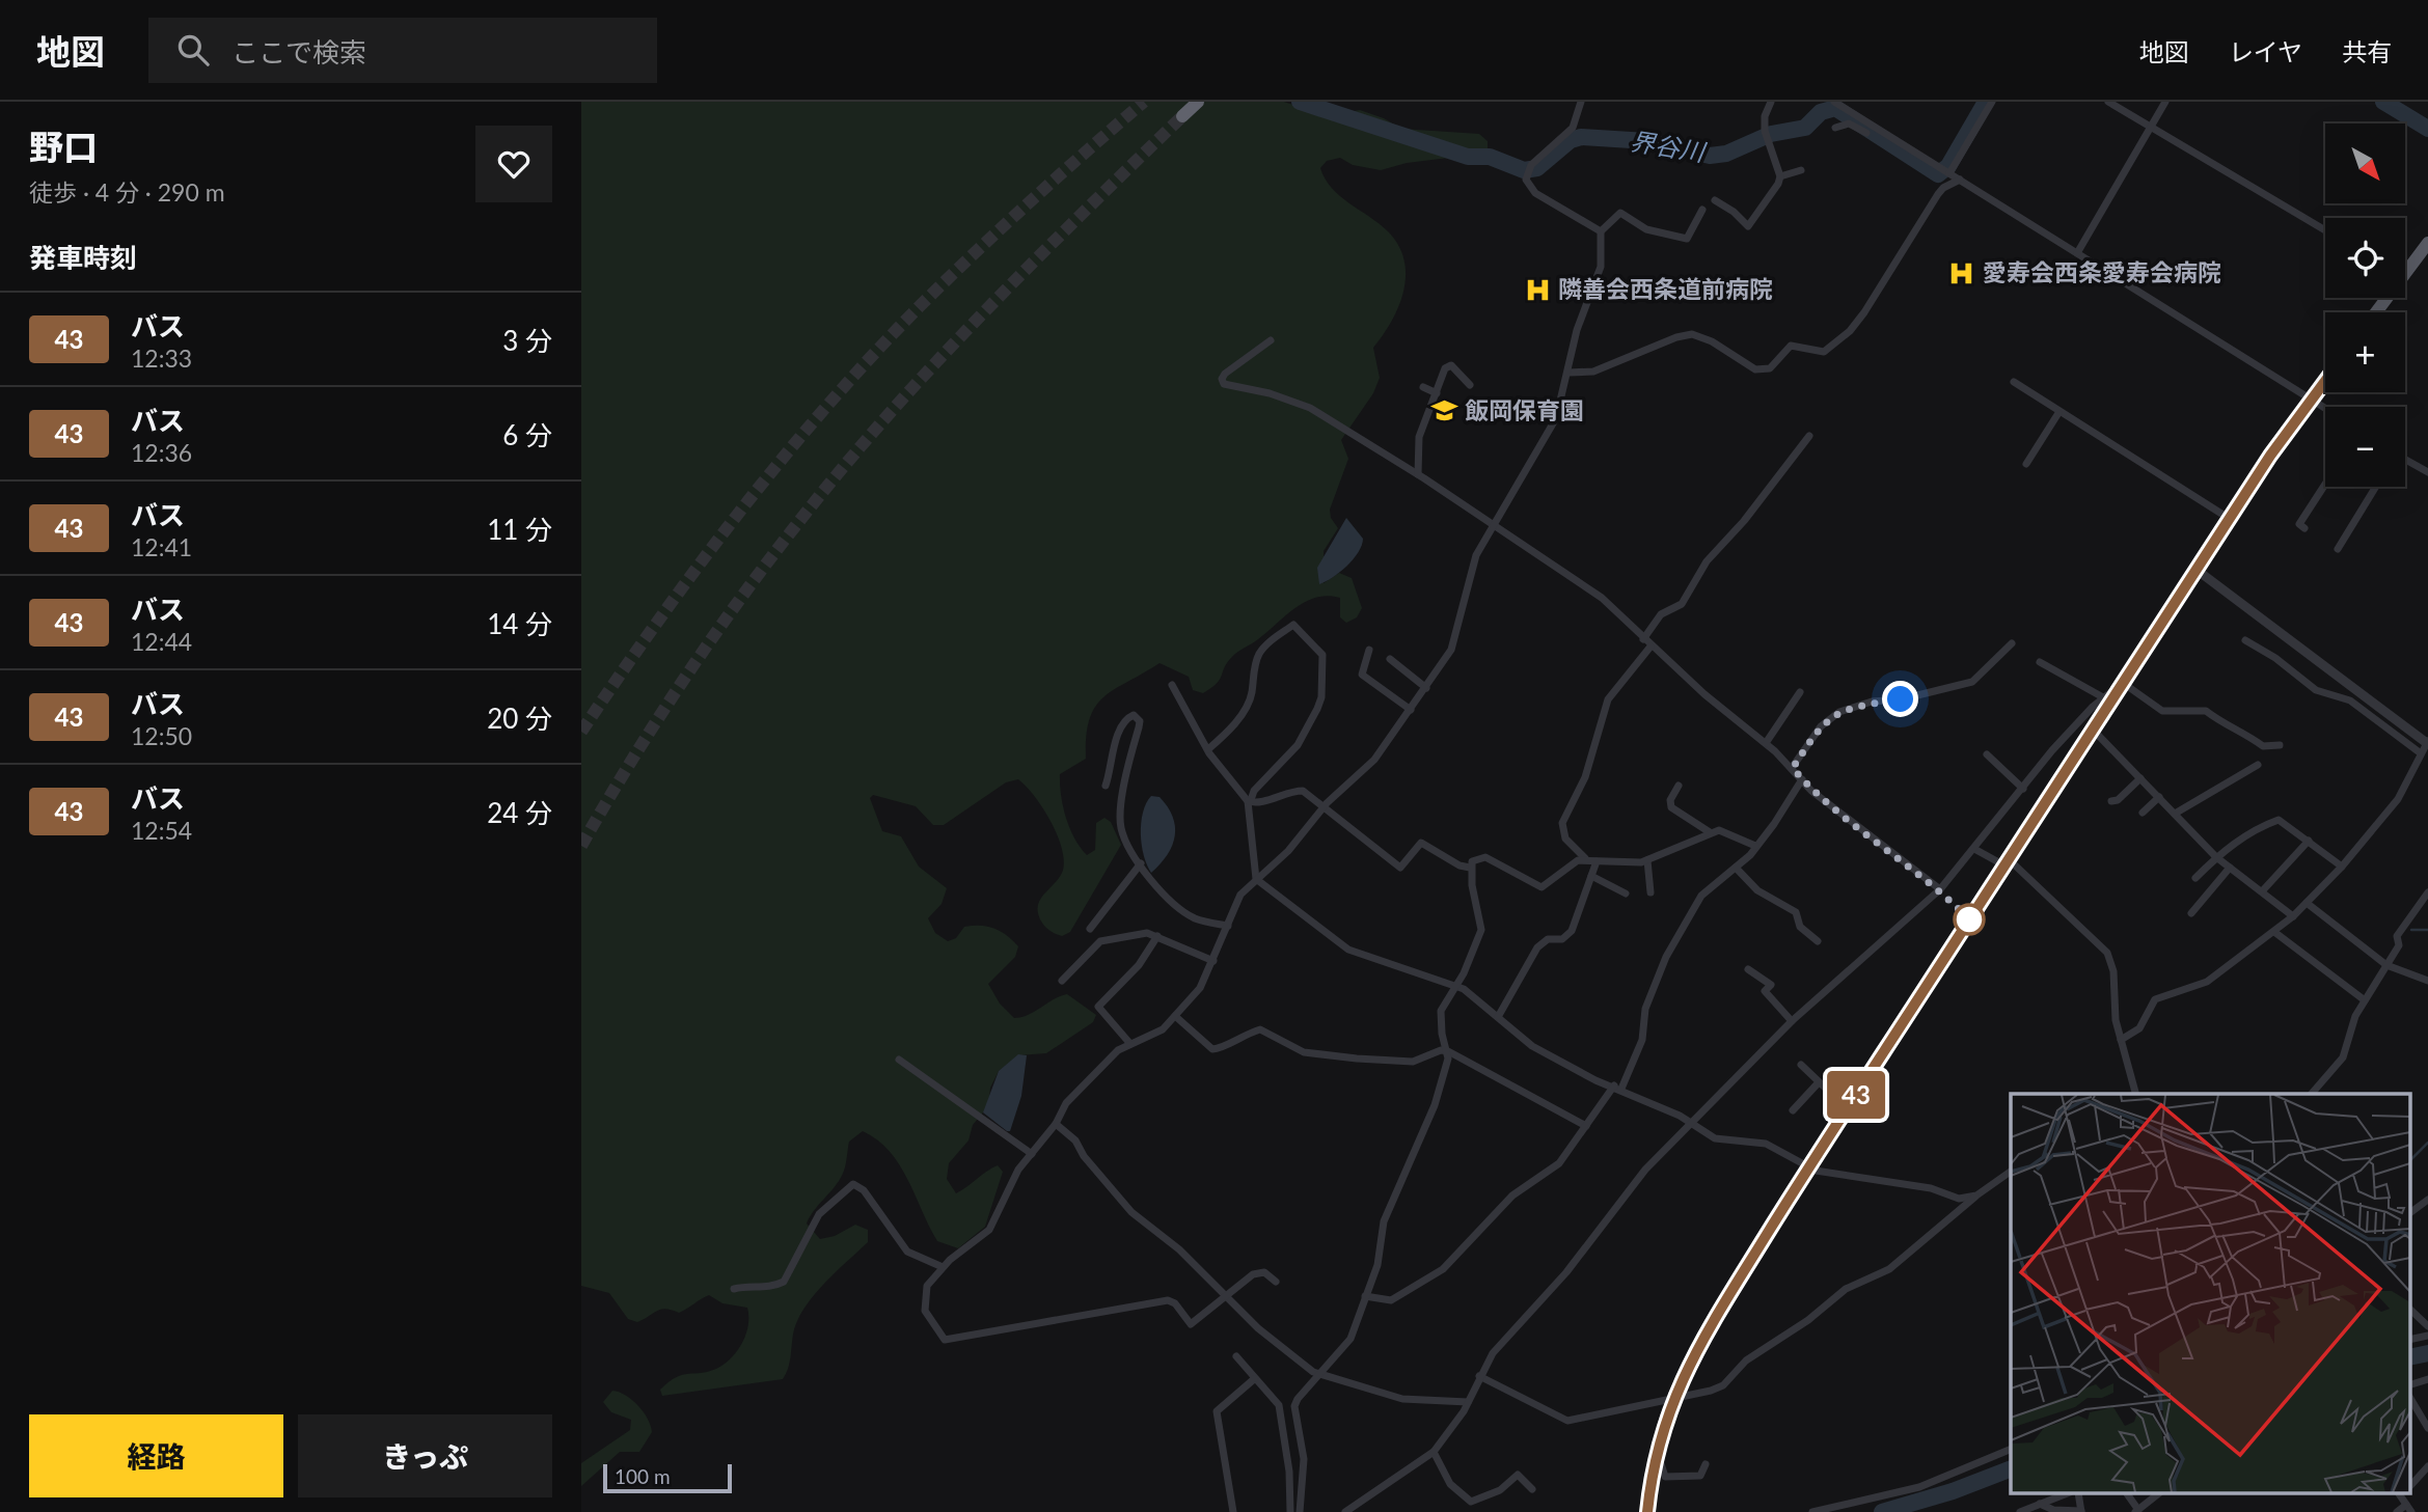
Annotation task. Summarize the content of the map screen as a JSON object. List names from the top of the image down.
{
  "water": ["界谷川"],
  "places": {
    "hospital": ["愛寿会西条愛寿会病院", "隣善会西条道前病院"],
    "school or university": ["飯岡保育園"]
  },
  "lines": ["bus line 43"],
  "scale_bar": "100 m",
  "north": "bottom right",
  "page": {
    "header": "地図",
    "search": "ここで検索",
    "nav": ["地図", "レイヤ", "共有"],
    "heading": [
      ["野口", "徒歩 · 4 分 · 290 m"],
      "発車時刻"
    ],
    "on_map": "43",
    "map_buttons": ["+", "−"],
    "list": [
      {
        "mark": "43",
        "name": "バス",
        "note": "12:33",
        "value": "3 分"
      },
      {
        "mark": "43",
        "name": "バス",
        "note": "12:36",
        "value": "6 分"
      },
      {
        "mark": "43",
        "name": "バス",
        "note": "12:41",
        "value": "11 分"
      },
      {
        "mark": "43",
        "name": "バス",
        "note": "12:44",
        "value": "14 分"
      },
      {
        "mark": "43",
        "name": "バス",
        "note": "12:50",
        "value": "20 分"
      },
      {
        "mark": "43",
        "name": "バス",
        "note": "12:54",
        "value": "24 分"
      }
    ],
    "buttons": ["経路", "きっぷ"],
    "scale": "100 m"
  }
}
